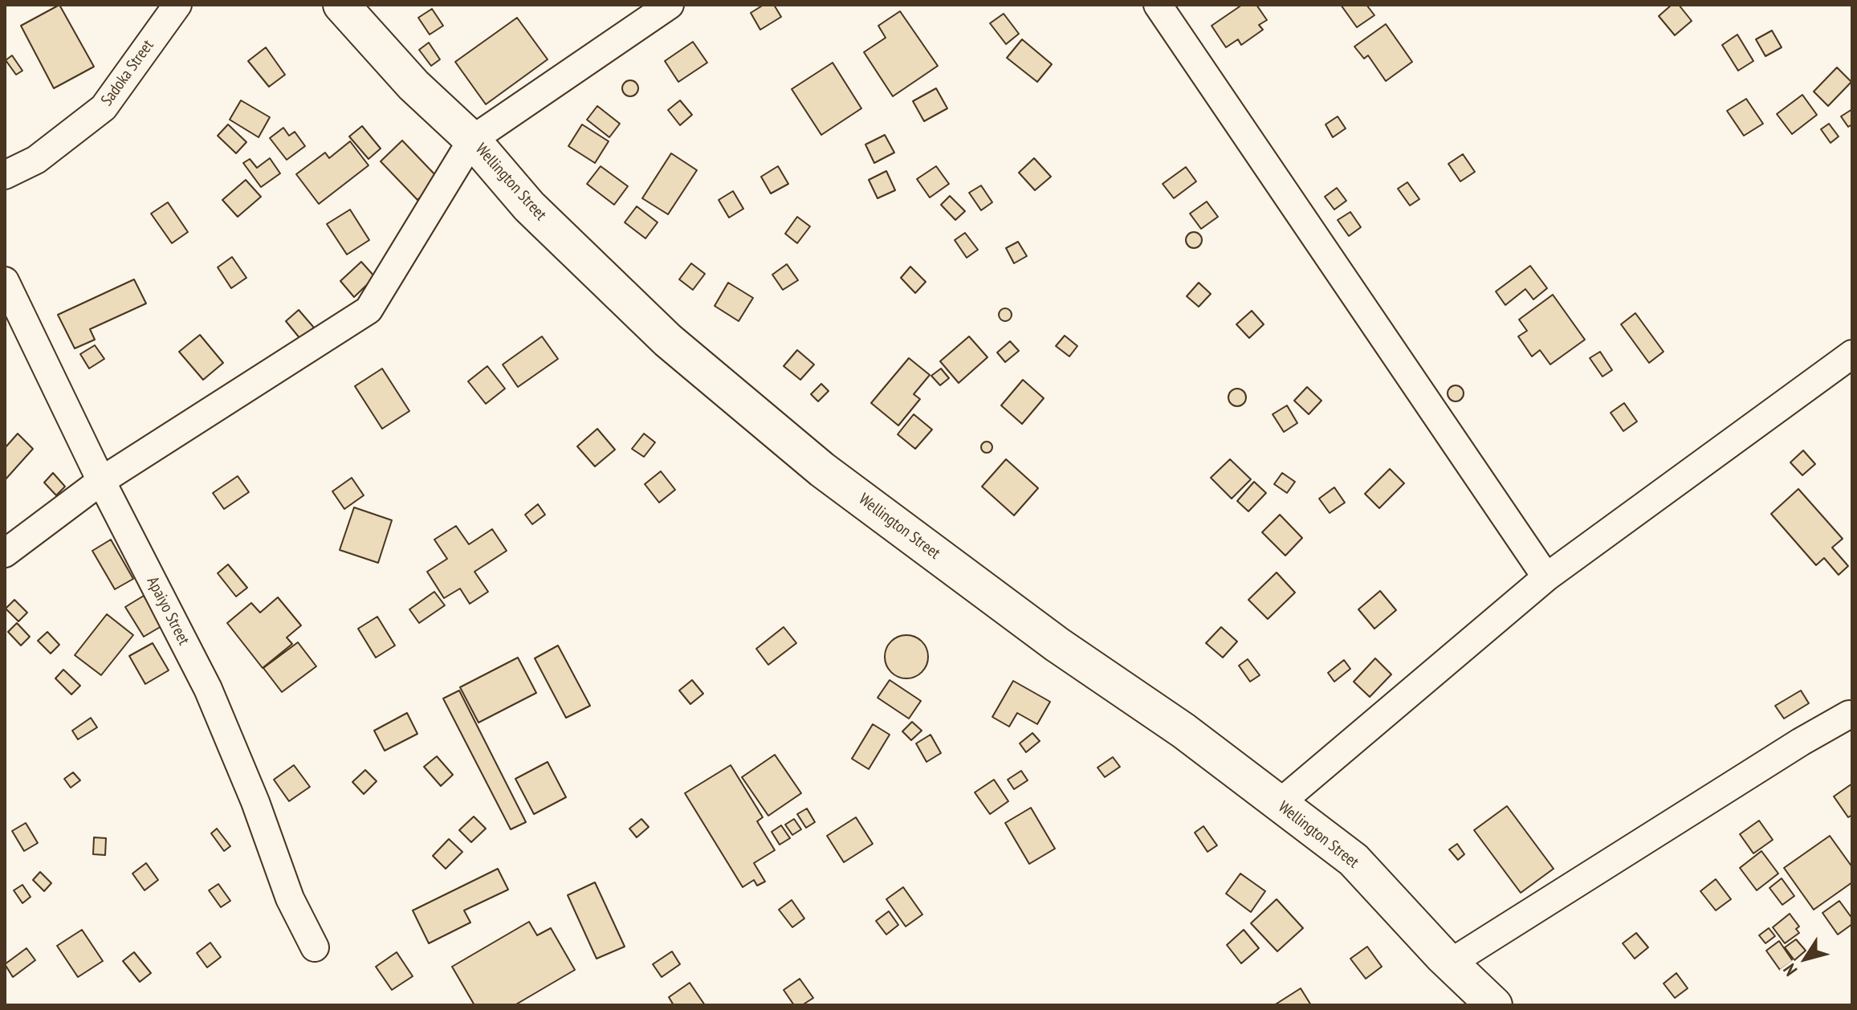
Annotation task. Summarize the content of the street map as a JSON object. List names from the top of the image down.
{
  "streets": {
    "main road": ["Wellington Street"],
    "street": ["Sadoka Street", "Apaiyo Street"]
  },
  "north": "bottom left"
}
